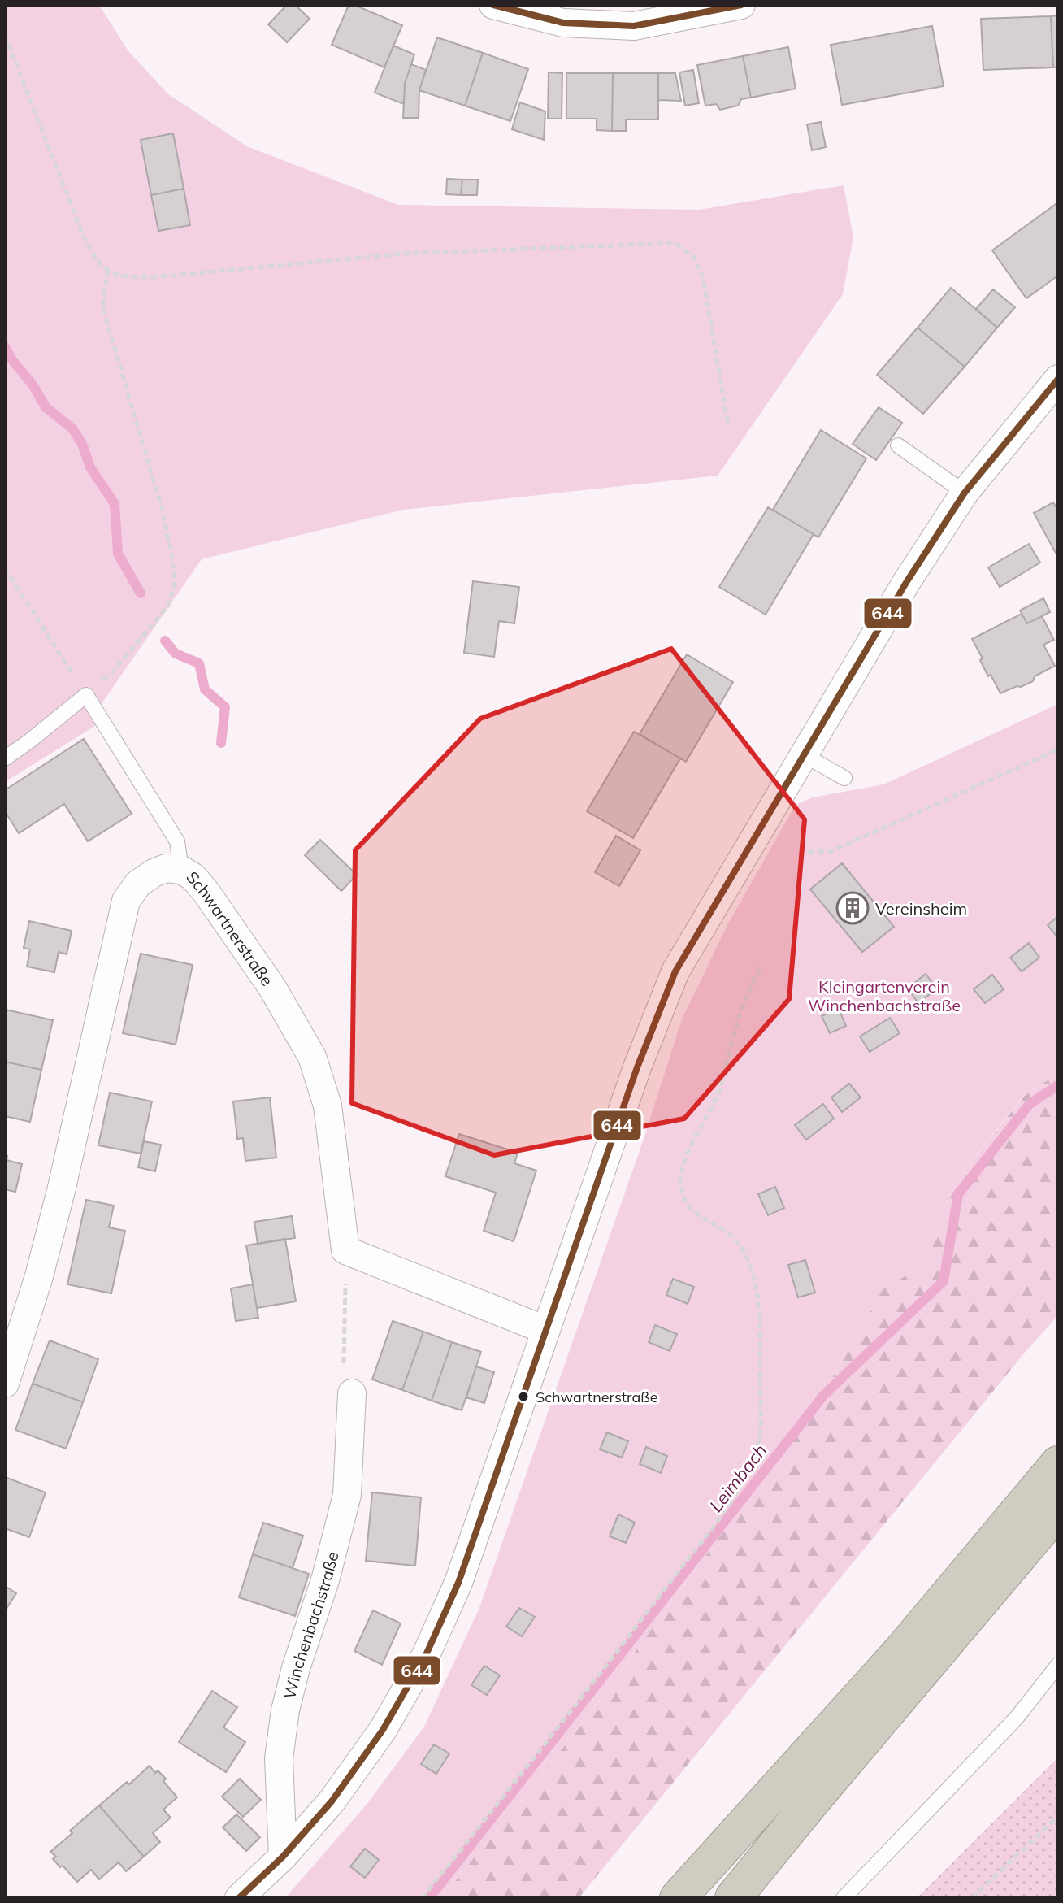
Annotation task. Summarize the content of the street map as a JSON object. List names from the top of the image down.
{
  "streets": {
    "street": ["Schwartnerstraße", "Winchenbachstraße"]
  },
  "water": ["Leimbach"],
  "parks": ["Kleingartenverein Winchenbachstraße"],
  "places": {
    "building": ["Vereinsheim"],
    "other": ["Schwartnerstraße"]
  },
  "lines": ["transit line 644"]
}
